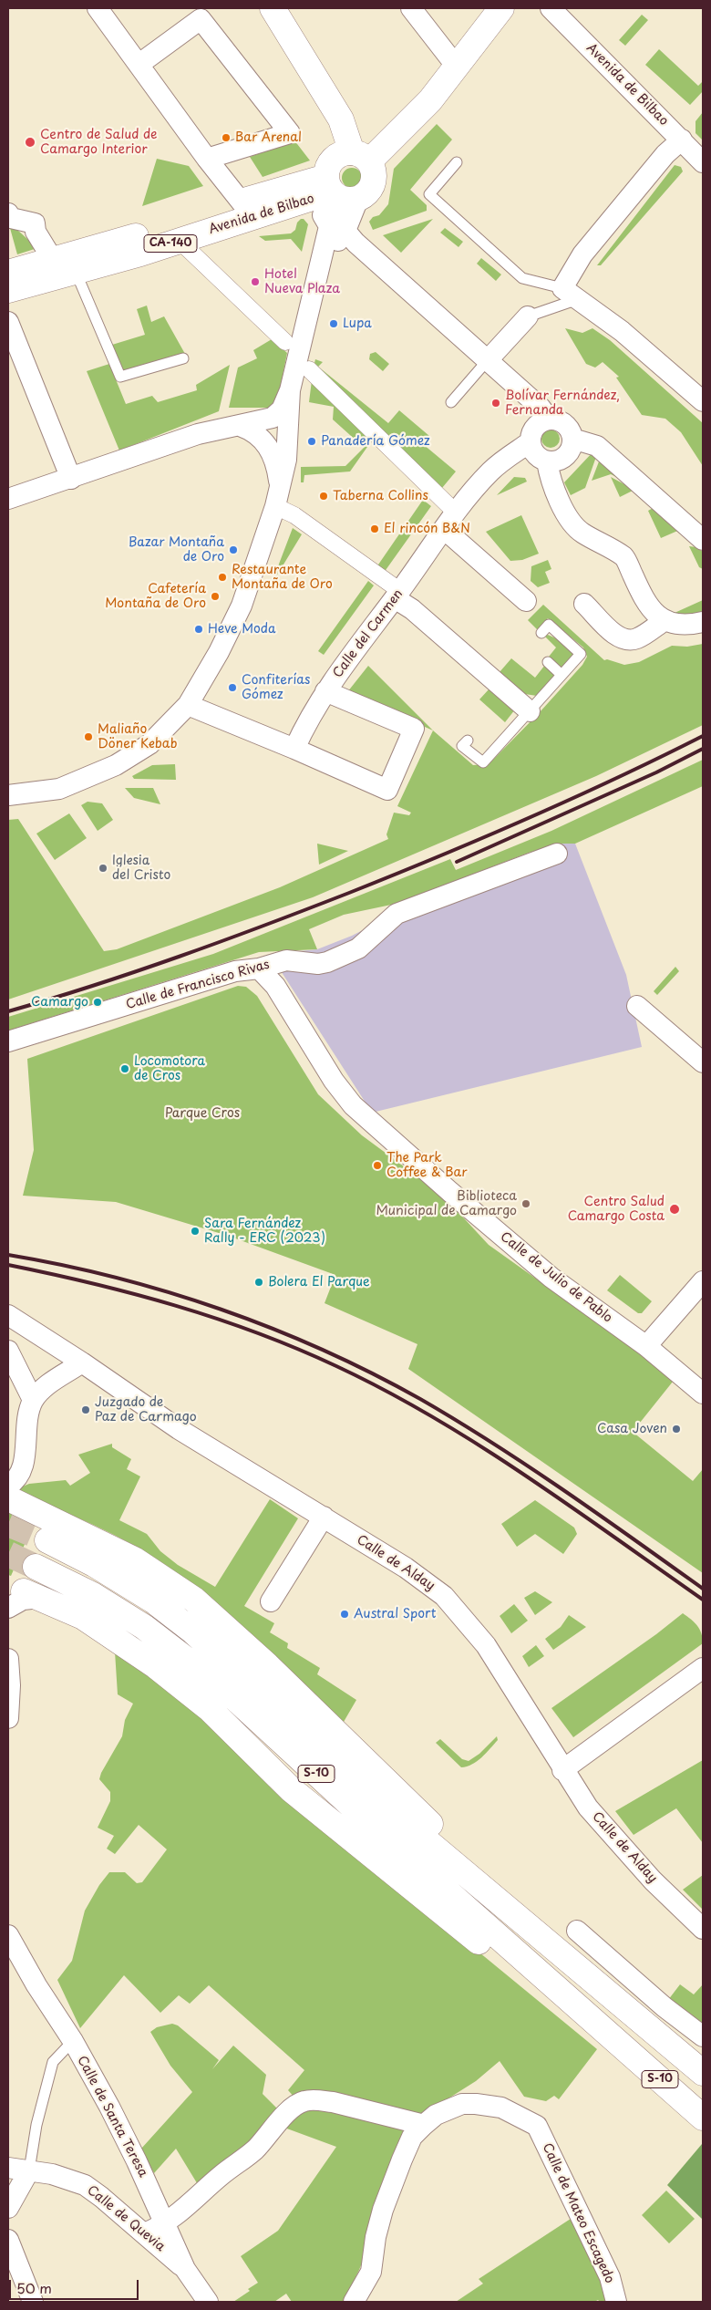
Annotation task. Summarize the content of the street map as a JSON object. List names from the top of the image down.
{
  "streets": {
    "main road": ["Avenida de Bilbao", "CA-140", "S-10"],
    "street": [
      "Calle del Carmen",
      "Calle de Francisco Rivas",
      "Calle de Julio de Pablo",
      "Calle de Alday",
      "Calle de Santa Teresa",
      "Calle de Mateo Escagedo",
      "Calle de Quevia"
    ]
  },
  "crossings": [
    ["Calle de Francisco Rivas", "Calle de Julio de Pablo"],
    ["Calle de Santa Teresa", "Calle de Quevia"]
  ],
  "parks": ["Parque Cros"],
  "places": [
    "Bar Arenal",
    "Centro de Salud de Camargo Interior",
    "Hotel Nueva Plaza",
    "Lupa",
    "Bolívar Fernández, Fernanda",
    "Panadería Gómez",
    "Taberna Collins",
    "El rincón B&N",
    "Bazar Montaña de Oro",
    "Restaurante Montaña de Oro",
    "Cafetería Montaña de Oro",
    "Heve Moda",
    "Confiterías Gómez",
    "Maliaño Döner Kebab",
    "Iglesia del Cristo",
    "Camargo",
    "Locomotora de Cros",
    "The Park Coffee & Bar",
    "Biblioteca Municipal de Camargo",
    "Centro Salud Camargo Costa",
    "Sara Fernández Rally - ERC (2023)",
    "Bolera El Parque",
    "Juzgado de Paz de Carmago",
    "Casa Joven",
    "Austral Sport"
  ],
  "scale_bar": "50 m"
}
